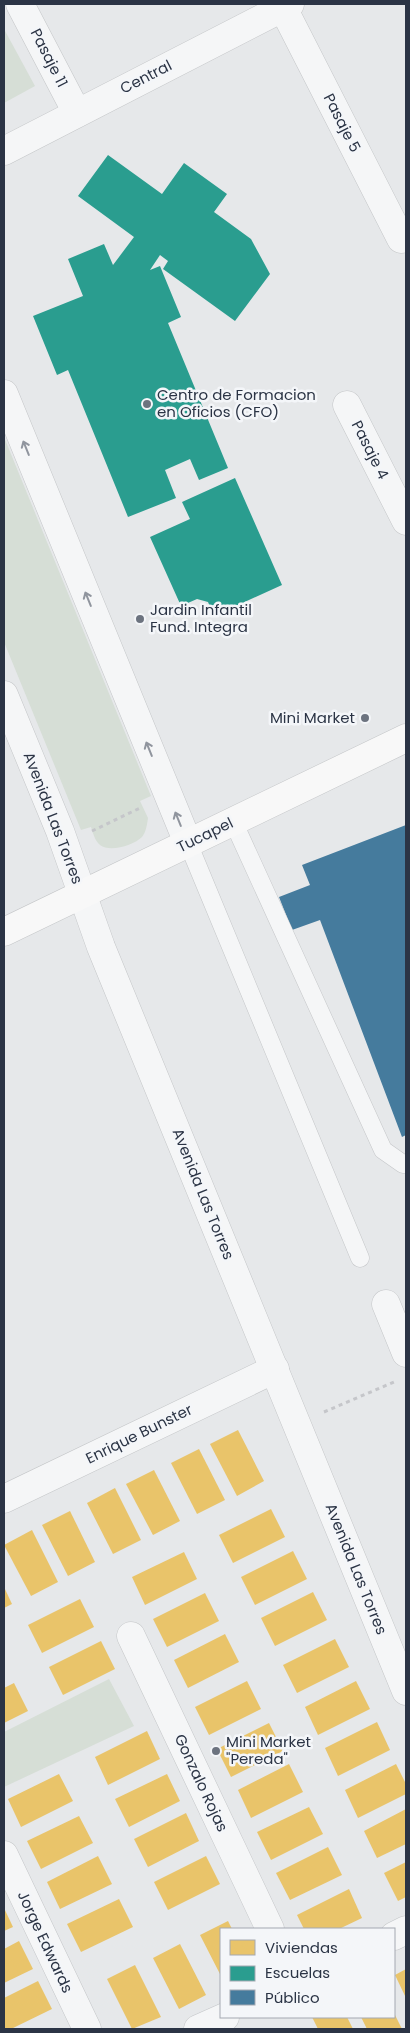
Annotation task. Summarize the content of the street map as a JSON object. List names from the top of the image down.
{
  "streets": {
    "main road": ["Tucapel"],
    "street": [
      "Pasaje 11",
      "Central",
      "Pasaje 5",
      "Pasaje 4",
      "Avenida Las Torres",
      "Enrique Bunster",
      "Gonzalo Rojas",
      "Jorge Edwards"
    ]
  },
  "crossings": [
    ["Pasaje 11", "Central"],
    ["Central", "Pasaje 5"],
    ["Avenida Las Torres", "Tucapel"],
    ["Avenida Las Torres", "Enrique Bunster"]
  ],
  "places": [
    "Centro de Formacion en Oficios (CFO)",
    "Jardin Infantil Fund. Integra",
    "Mini Market",
    "Mini Market \"Pereda\""
  ],
  "legend": ["Viviendas", "Escuelas", "Público"]
}
